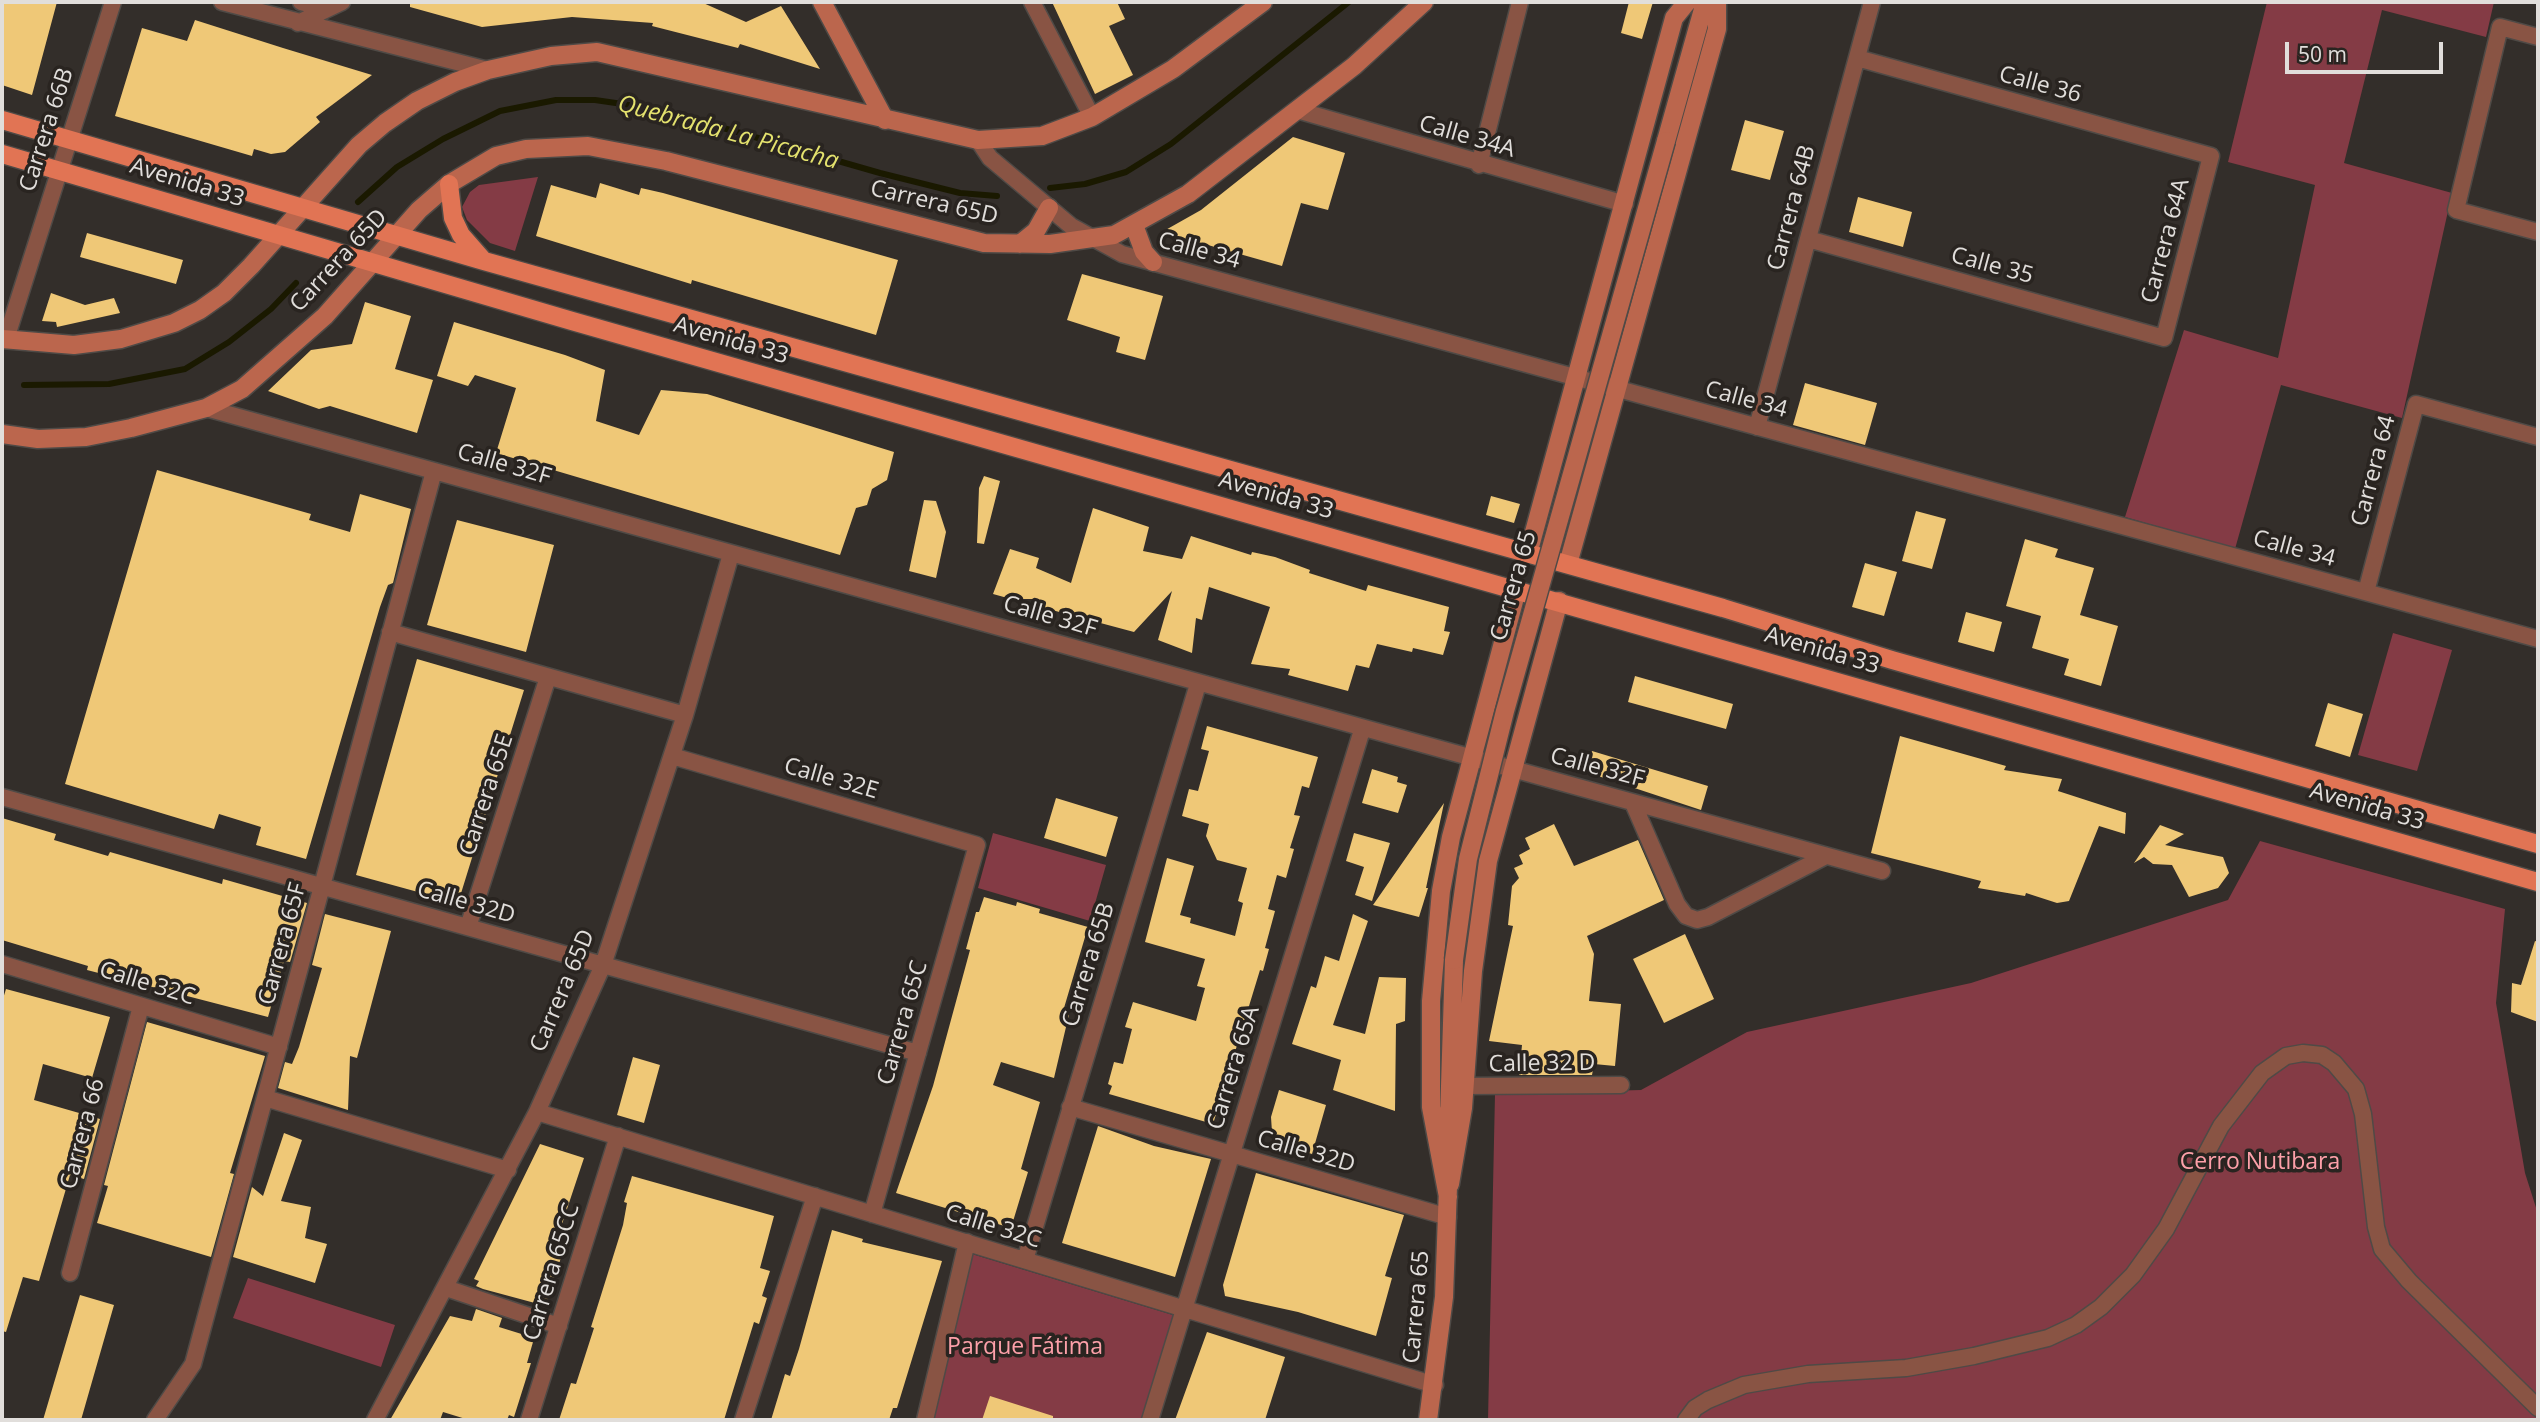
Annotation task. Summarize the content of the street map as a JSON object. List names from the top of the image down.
{
  "streets": {
    "main road": ["Avenida 33"],
    "street": [
      "Calle 36",
      "Carrera 66B",
      "Calle 34A",
      "Carrera 65D",
      "Carrera 64B",
      "Carrera 64A",
      "Calle 34",
      "Calle 35",
      "Calle 32F",
      "Carrera 64",
      "Carrera 65",
      "Calle 32E",
      "Carrera 65E",
      "Calle 32D",
      "Carrera 65F",
      "Carrera 65B",
      "Calle 32C",
      "Carrera 65C",
      "Calle 32 D",
      "Carrera 65A",
      "Carrera 66",
      "Carrera 65CC"
    ]
  },
  "crossings": [
    ["Calle 36", "Carrera 64B"],
    ["Calle 36", "Carrera 64A"],
    ["Carrera 66B", "Avenida 33"],
    ["Calle 34A", "Carrera 65D"],
    ["Calle 34A", "Carrera 65"],
    ["Avenida 33", "Carrera 65D"],
    ["Avenida 33", "Carrera 65"],
    ["Carrera 65D", "Calle 34"],
    ["Carrera 65D", "Calle 32F"],
    ["Carrera 65D", "Calle 32E"],
    ["Carrera 65D", "Calle 32D"],
    ["Carrera 65D", "Calle 32C"],
    ["Carrera 64B", "Calle 34"],
    ["Carrera 64B", "Calle 35"],
    ["Carrera 64A", "Calle 35"],
    ["Calle 34", "Carrera 64"],
    ["Calle 34", "Carrera 65"],
    ["Calle 32F", "Carrera 65"],
    ["Calle 32F", "Carrera 65F"],
    ["Calle 32F", "Carrera 65B"],
    ["Calle 32F", "Carrera 65A"],
    ["Carrera 65", "Calle 32D"],
    ["Carrera 65", "Calle 32C"],
    ["Carrera 65", "Calle 32 D"],
    ["Calle 32E", "Carrera 65C"],
    ["Carrera 65E", "Calle 32D"],
    ["Calle 32D", "Carrera 65F"],
    ["Calle 32D", "Carrera 65B"],
    ["Calle 32D", "Carrera 65C"],
    ["Calle 32D", "Carrera 65A"],
    ["Carrera 65F", "Calle 32C"],
    ["Carrera 65B", "Calle 32C"],
    ["Calle 32C", "Carrera 65C"],
    ["Calle 32C", "Carrera 65A"],
    ["Calle 32C", "Carrera 66"],
    ["Calle 32C", "Carrera 65CC"]
  ],
  "water": ["Quebrada La Picacha"],
  "parks": ["Cerro Nutibara", "Parque Fátima"],
  "scale_bar": "50 m"
}
